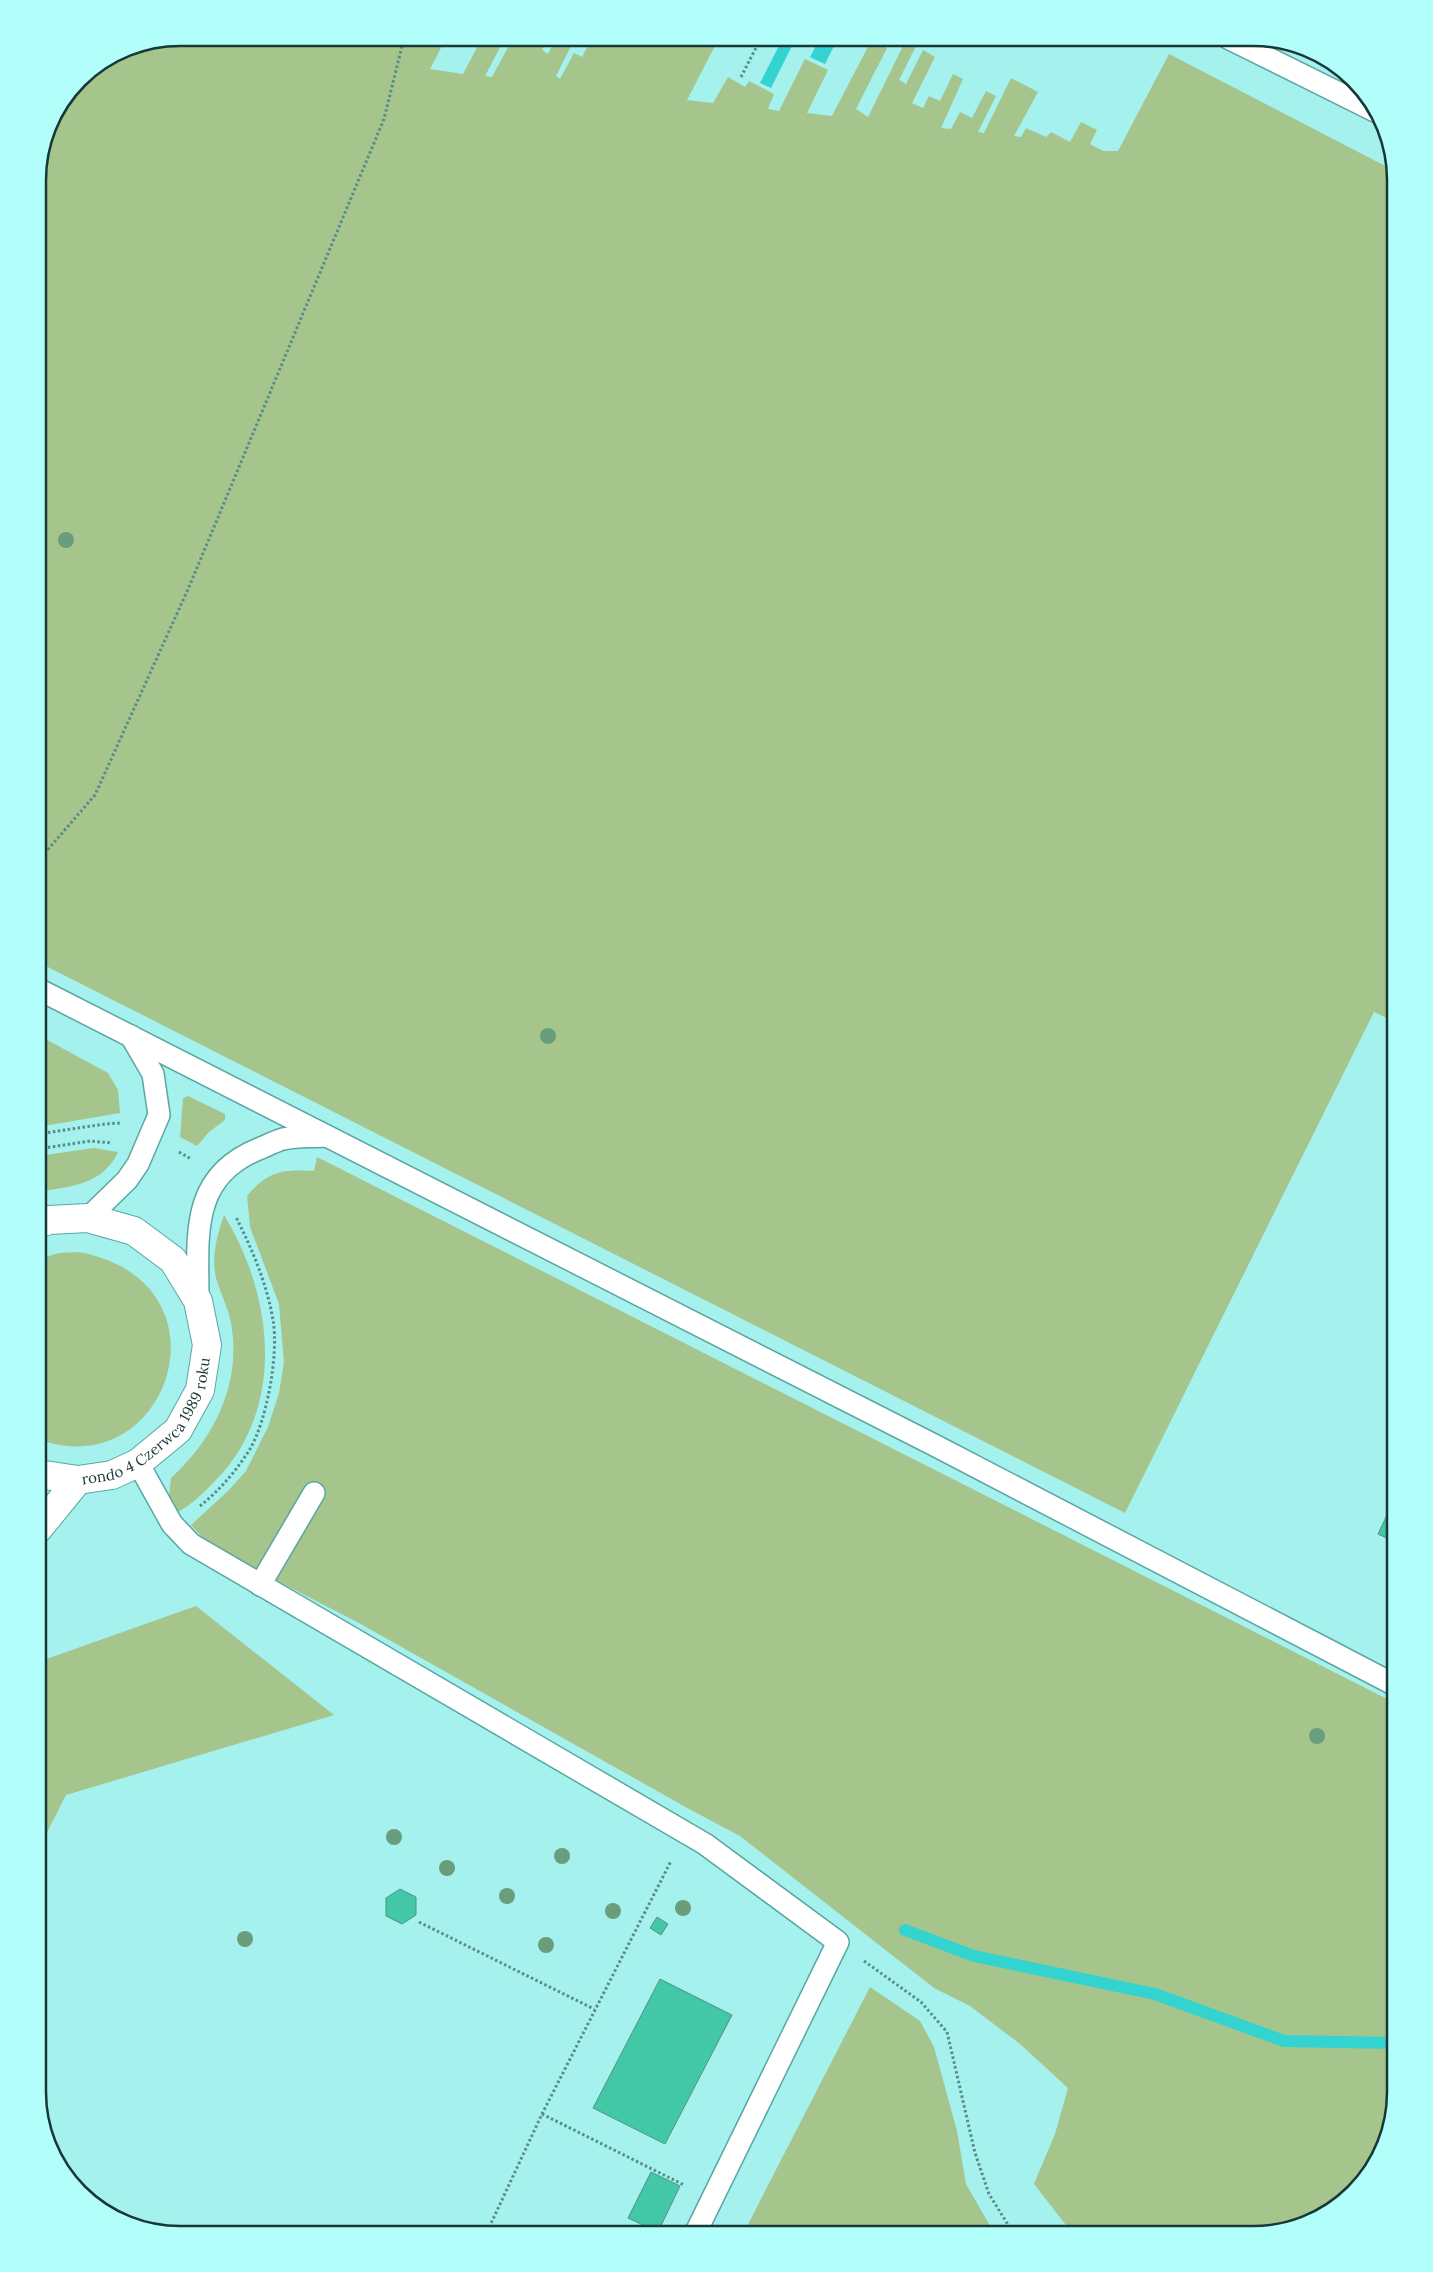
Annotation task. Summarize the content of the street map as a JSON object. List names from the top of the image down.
{
  "streets": {
    "main road": ["rondo 4 Czerwca 1989 roku"]
  }
}
